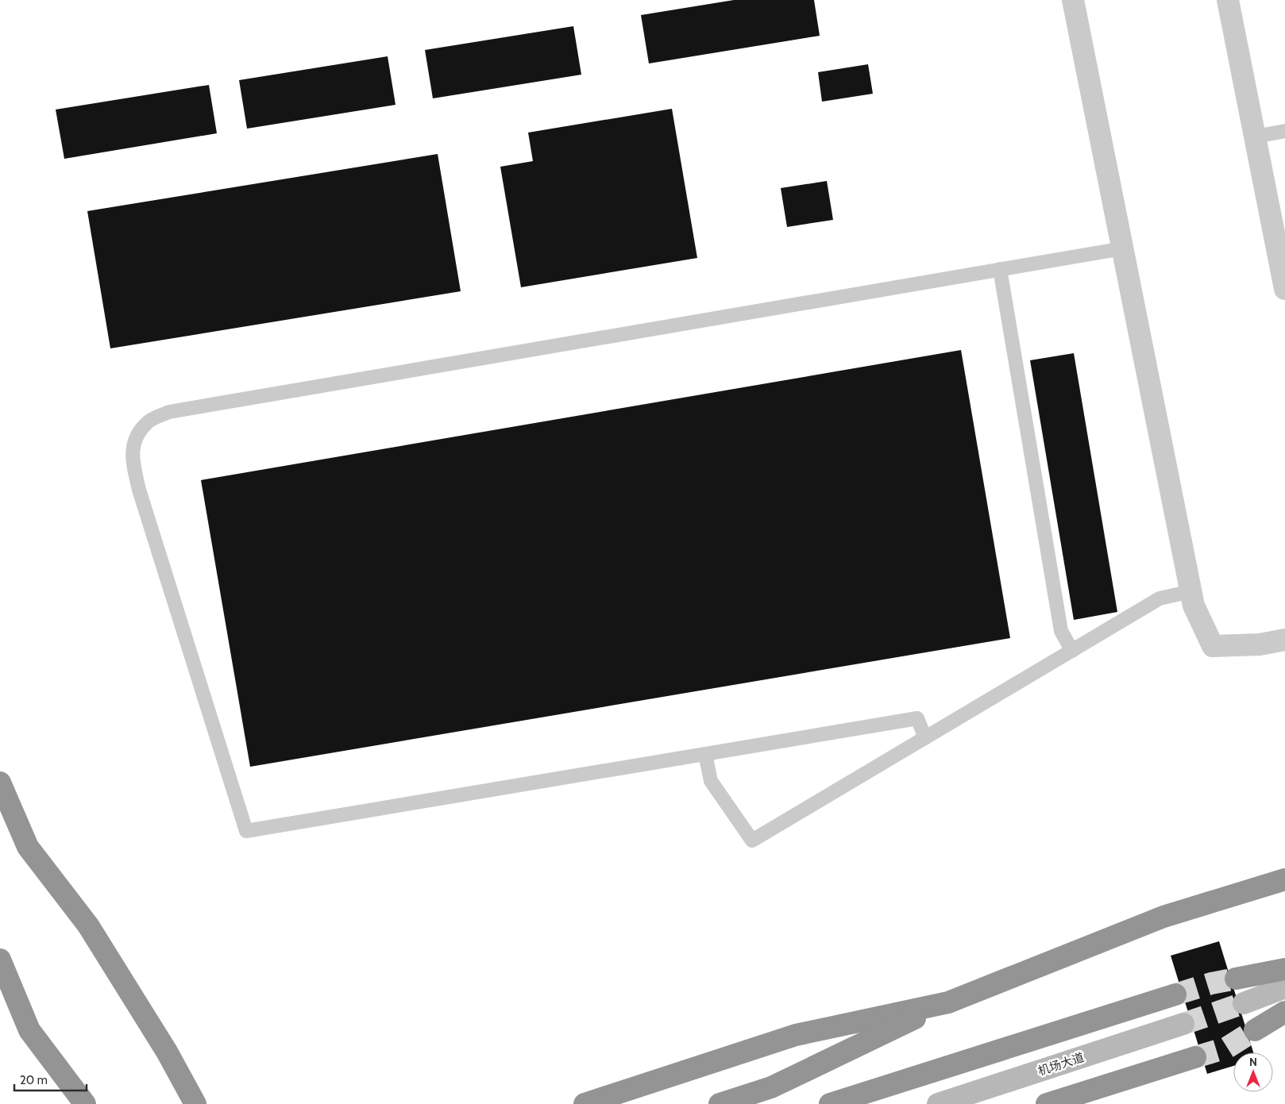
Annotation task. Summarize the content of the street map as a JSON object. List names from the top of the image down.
{
  "streets": {
    "main road": ["机场大道"]
  },
  "scale_bar": "20 m",
  "north": "top"
}
